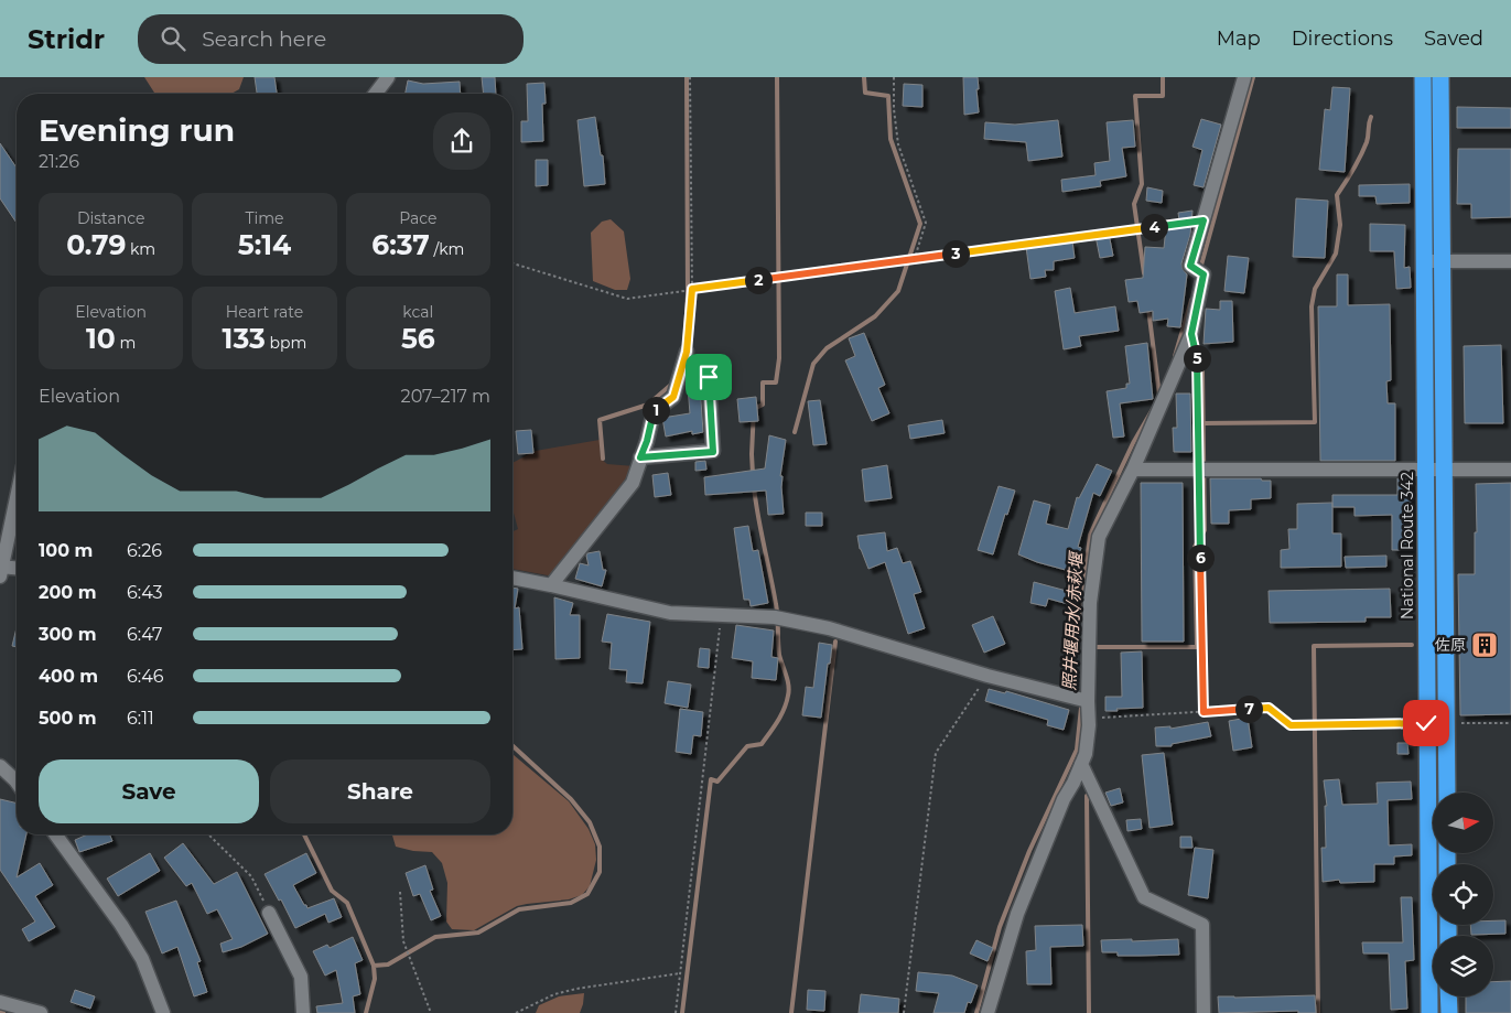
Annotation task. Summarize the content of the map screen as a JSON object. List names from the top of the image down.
{
  "streets": {
    "highway": ["National Route 342"]
  },
  "water": ["照井堰用水/赤萩堰"],
  "places": {
    "building": ["佐原"]
  },
  "north": "right",
  "page": {
    "header": "Stridr",
    "search": "Search here",
    "nav": ["Map", "Directions", "Saved"],
    "heading": ["Evening run", "21:26"],
    "stats": [
      ["Distance", "0.79 km"],
      ["Time", "5:14"],
      ["Pace", "6:37 /km"],
      ["Elevation", "10 m"],
      ["Heart rate", "133 bpm"],
      ["kcal", "56"]
    ],
    "pins": [
      "4",
      "3",
      "2",
      "5",
      "1",
      "6",
      "7"
    ],
    "chart": ["Elevation", "207–217 m"],
    "list": [
      {
        "name": "100 m",
        "note": "6:26"
      },
      {
        "name": "200 m",
        "note": "6:43"
      },
      {
        "name": "300 m",
        "note": "6:47"
      },
      {
        "name": "400 m",
        "note": "6:46"
      },
      {
        "name": "500 m",
        "note": "6:11"
      }
    ],
    "buttons": ["Save", "Share"]
  }
}
